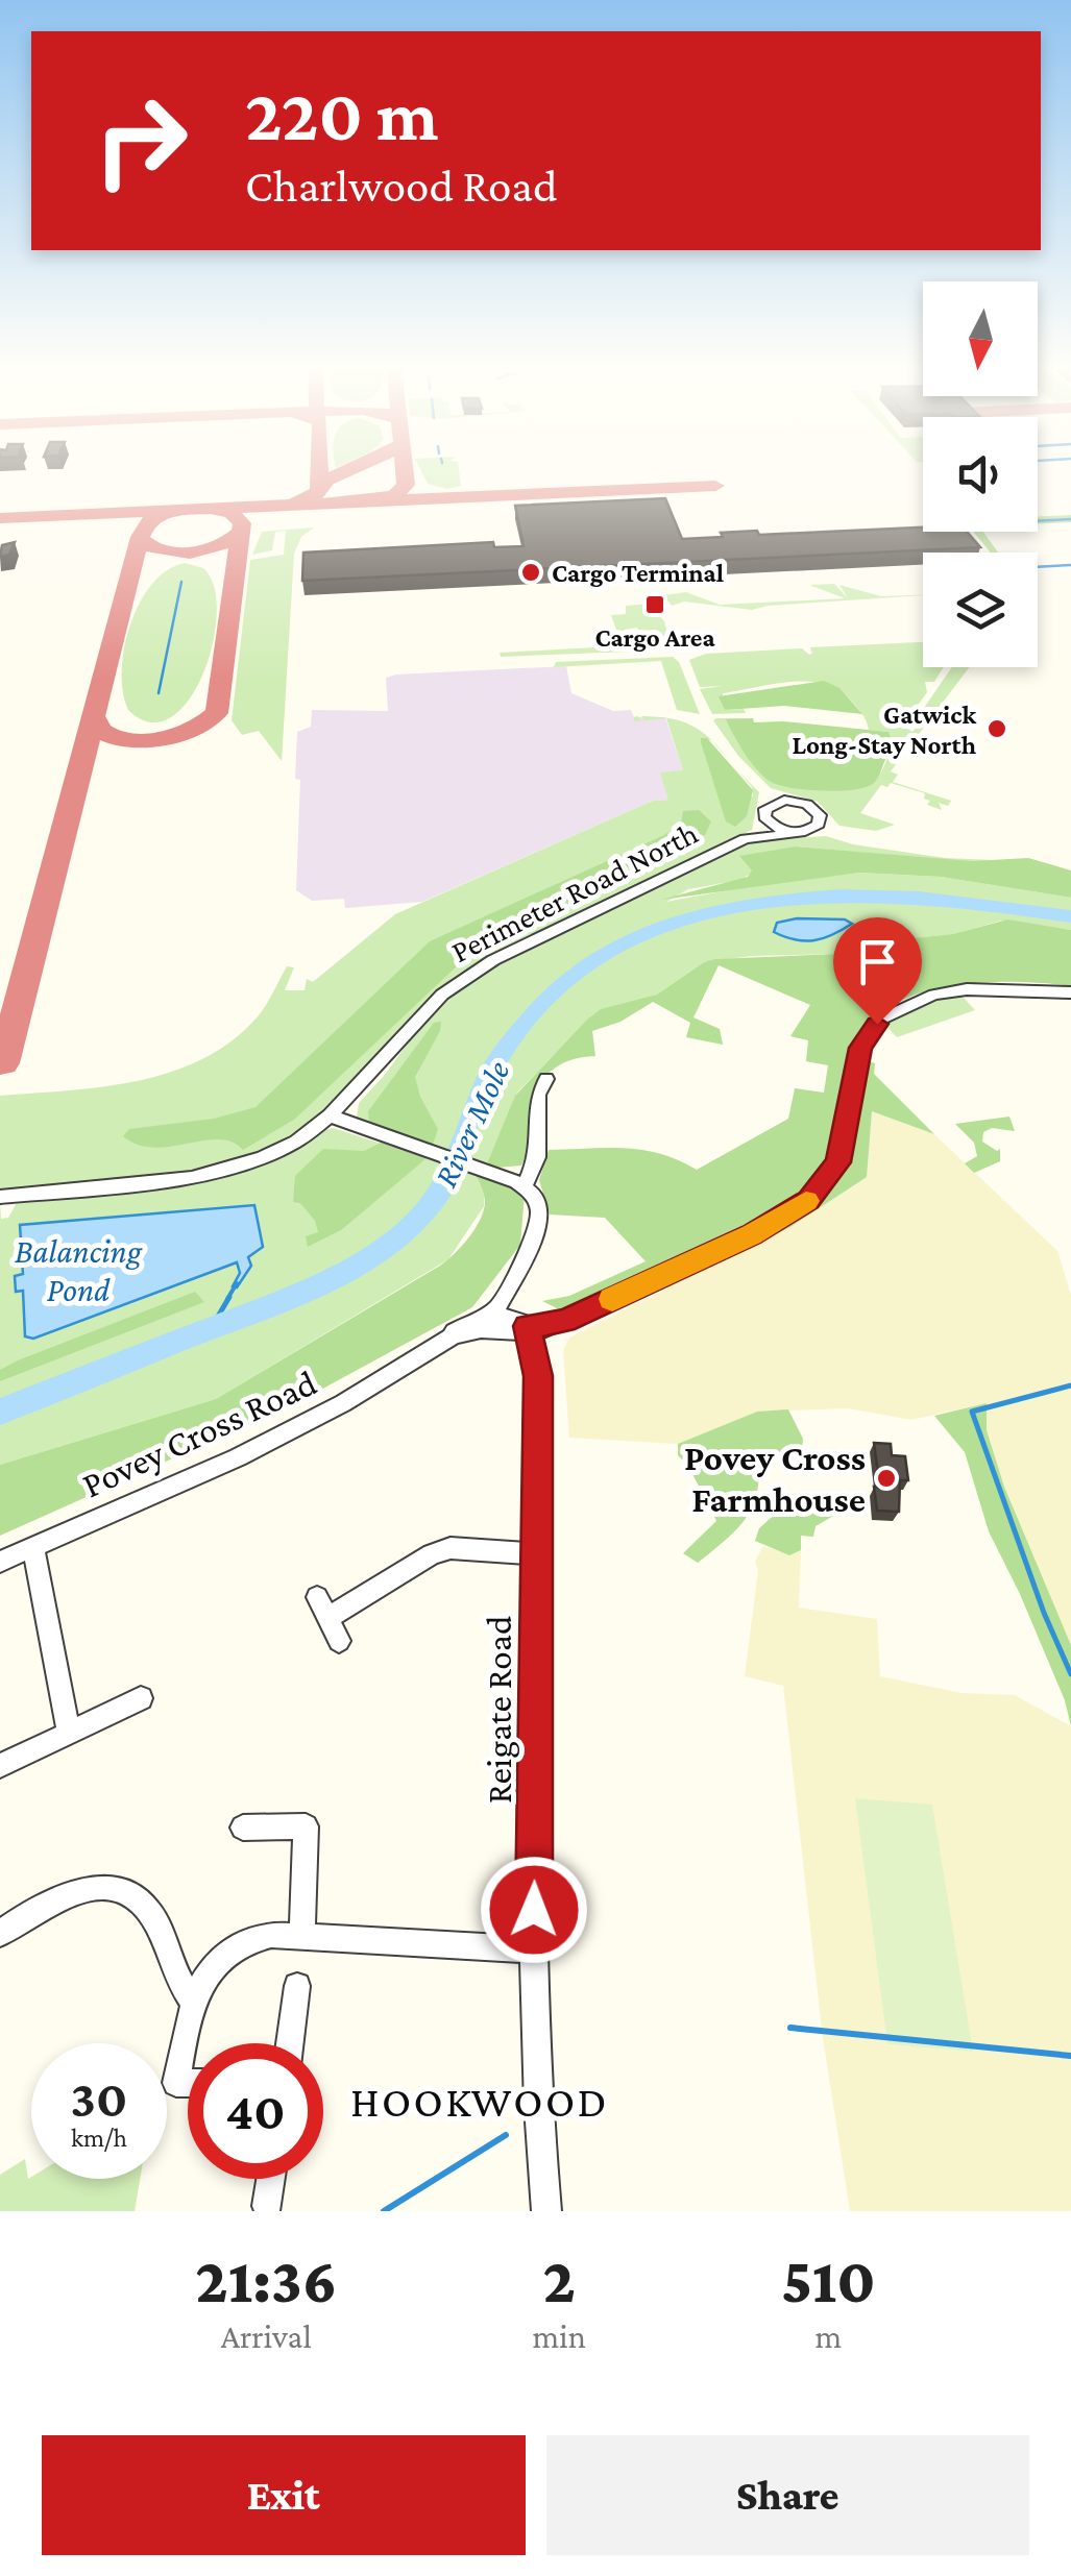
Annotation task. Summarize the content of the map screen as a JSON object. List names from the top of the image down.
{
  "streets": {
    "street": ["Perimeter Road North", "Povey Cross Road", "Reigate Road"]
  },
  "districts": ["HOOKWOOD"],
  "water": ["River Mole", "Balancing Pond"],
  "places": {
    "other": ["Cargo Terminal", "Gatwick Long-Stay North", "Povey Cross Farmhouse"],
    "transit": ["Cargo Area"]
  },
  "north": "bottom",
  "page": {
    "turn": ["220 m", "Charlwood Road"],
    "speed": "30 km/h",
    "limit": "40",
    "eta": [
      "21:36",
      "Arrival",
      "2",
      "min",
      "510",
      "m"
    ],
    "buttons": ["Exit", "Share"]
  }
}
